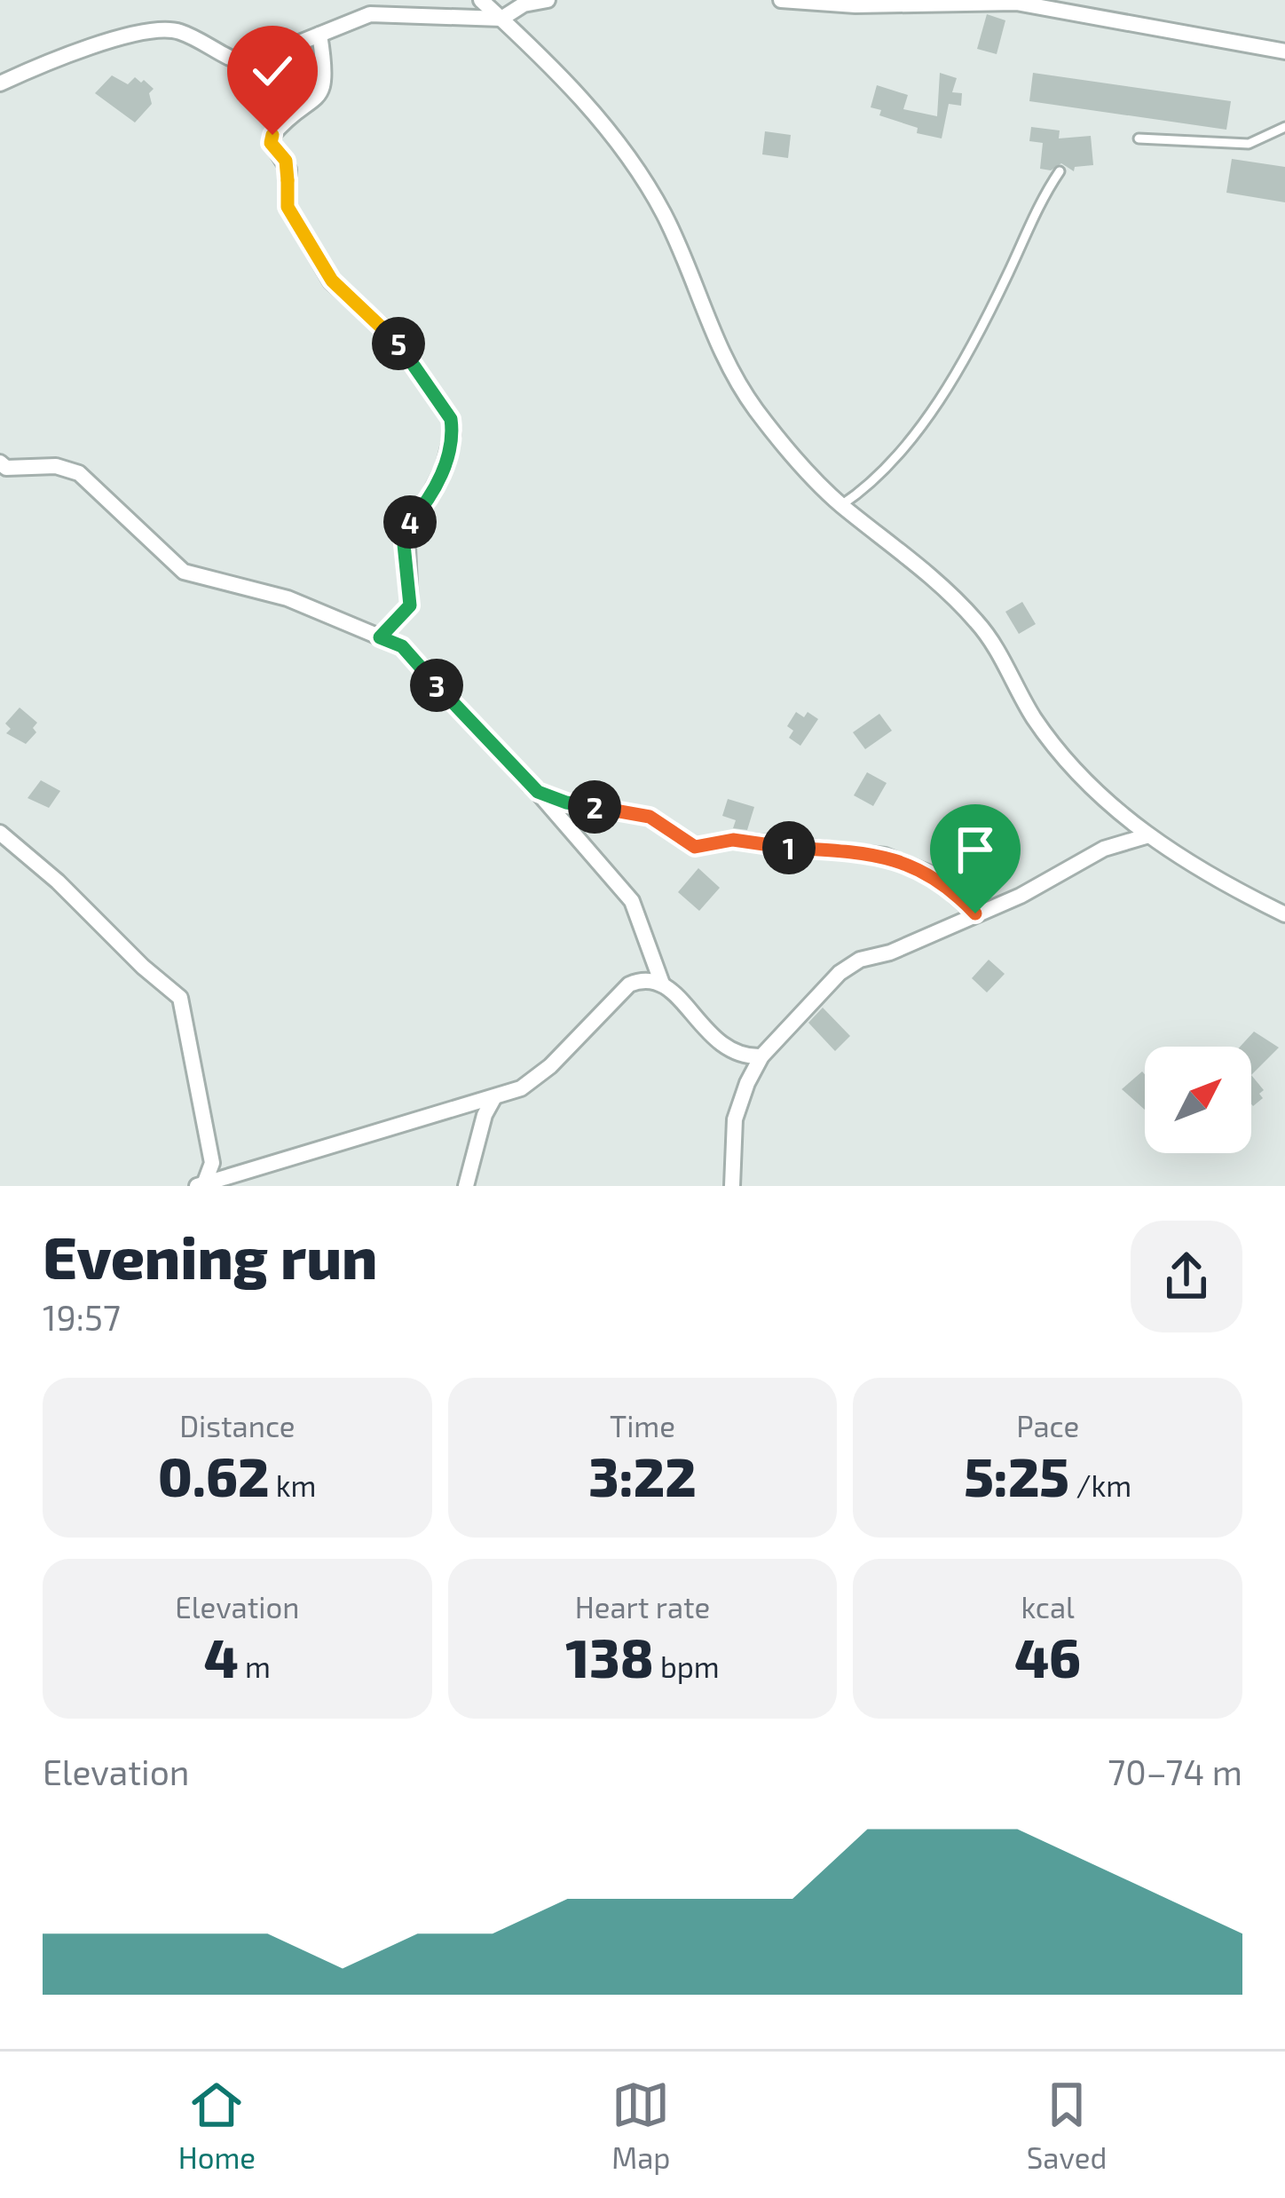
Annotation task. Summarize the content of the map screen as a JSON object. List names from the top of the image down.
{
  "north": "top right",
  "page": {
    "pins": [
      "5",
      "4",
      "3",
      "2",
      "1"
    ],
    "heading": ["Evening run", "19:57"],
    "stats": [
      ["Distance", "0.62 km"],
      ["Time", "3:22"],
      ["Pace", "5:25 /km"],
      ["Elevation", "4 m"],
      ["Heart rate", "138 bpm"],
      ["kcal", "46"]
    ],
    "chart": ["Elevation", "70–74 m"],
    "tabs": ["Home", "Map", "Saved"]
  }
}
